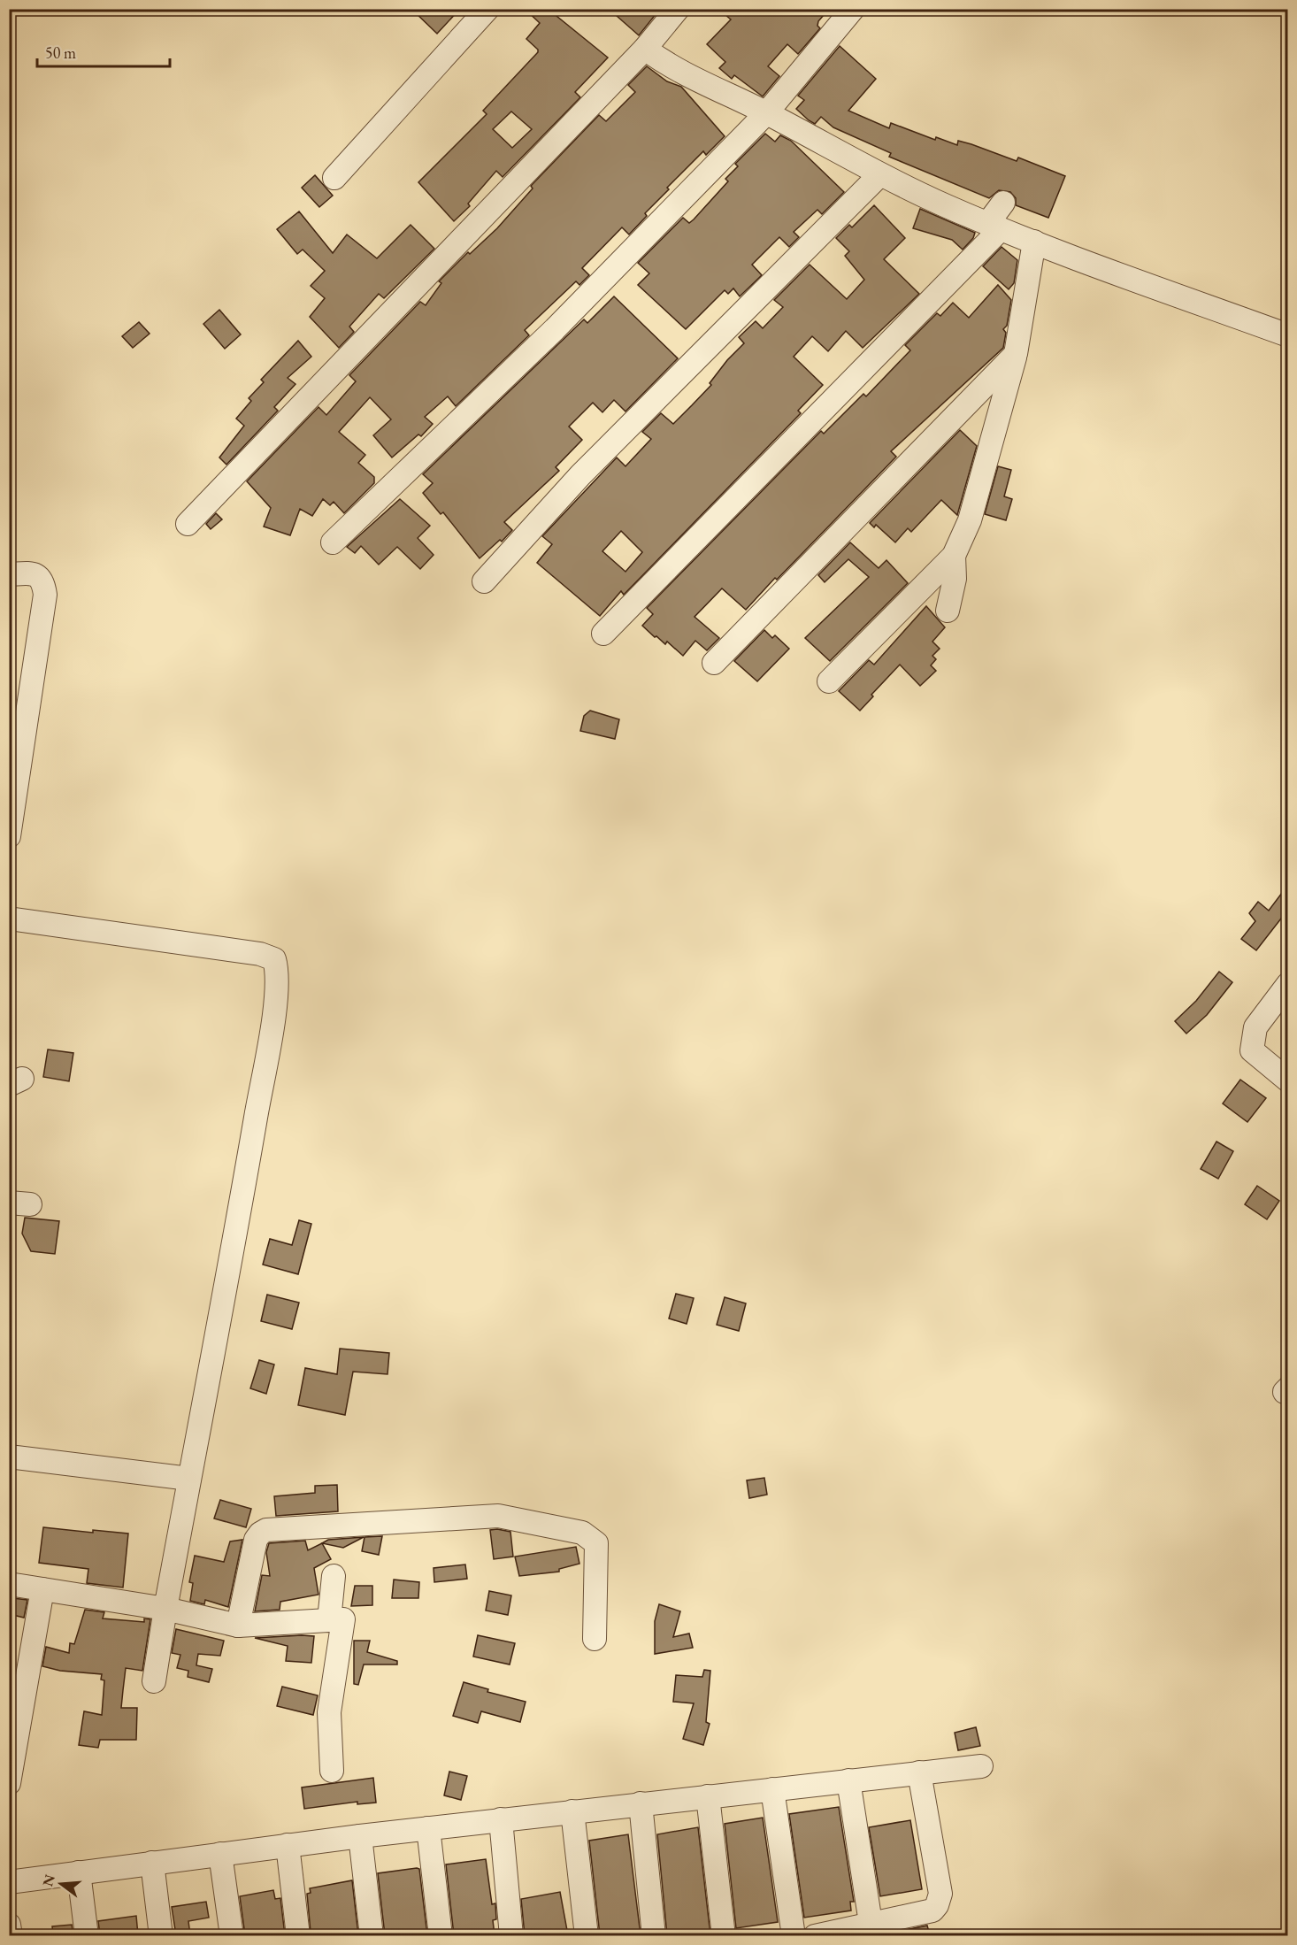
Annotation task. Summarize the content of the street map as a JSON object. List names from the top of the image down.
{
  "scale_bar": "50 m",
  "north": "left"
}
